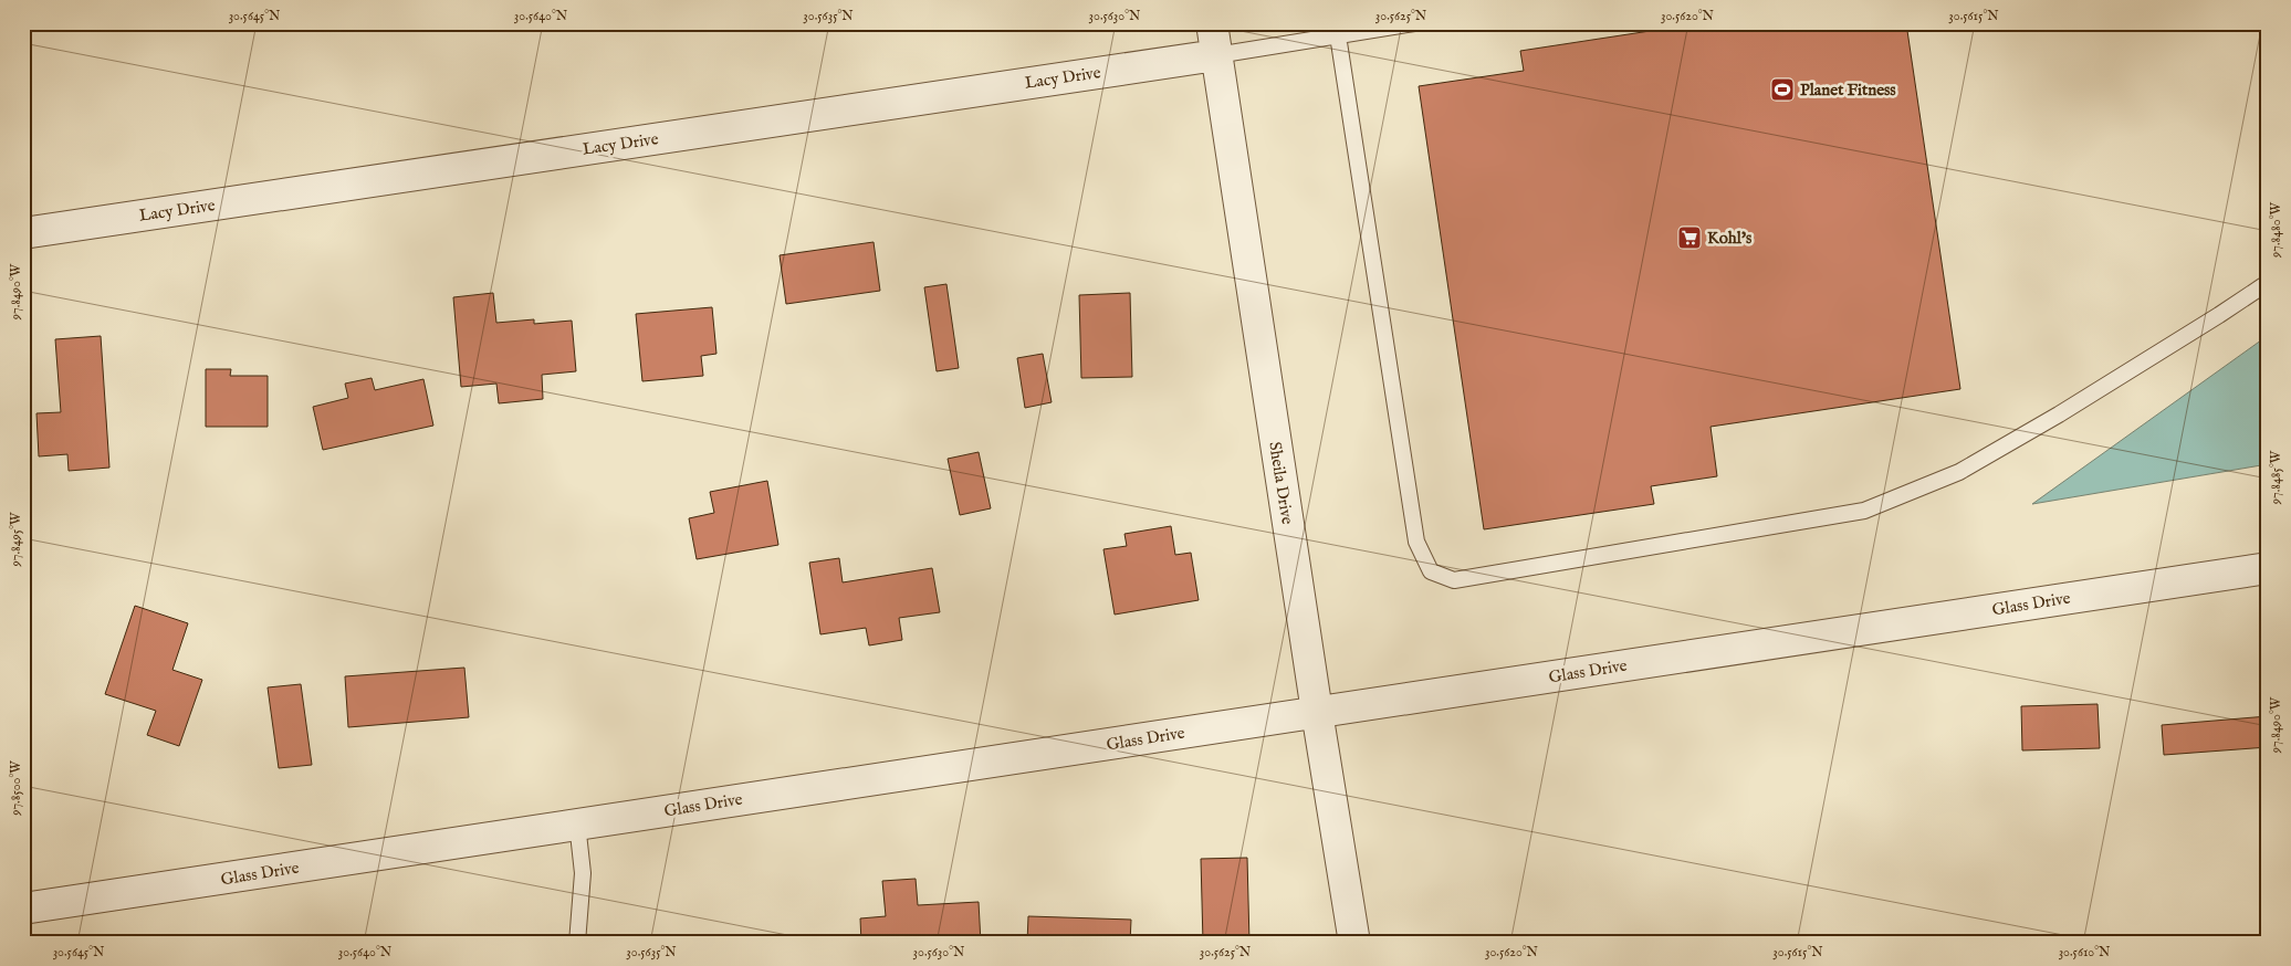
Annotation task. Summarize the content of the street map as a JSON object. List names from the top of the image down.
{
  "streets": {
    "street": ["Lacy Drive", "Sheila Drive", "Glass Drive"]
  },
  "crossings": [
    ["Lacy Drive", "Sheila Drive"],
    ["Sheila Drive", "Glass Drive"]
  ],
  "places": {
    "sports": ["Planet Fitness"],
    "supermarket": ["Kohl's"]
  },
  "coordinates": [
    "30.5645°N",
    "30.5640°N",
    "30.5635°N",
    "30.5630°N",
    "30.5625°N",
    "30.5620°N",
    "30.5615°N",
    "97.8480°W",
    "97.8490°W",
    "97.8485°W",
    "97.8495°W",
    "97.8500°W",
    "30.5610°N"
  ]
}
